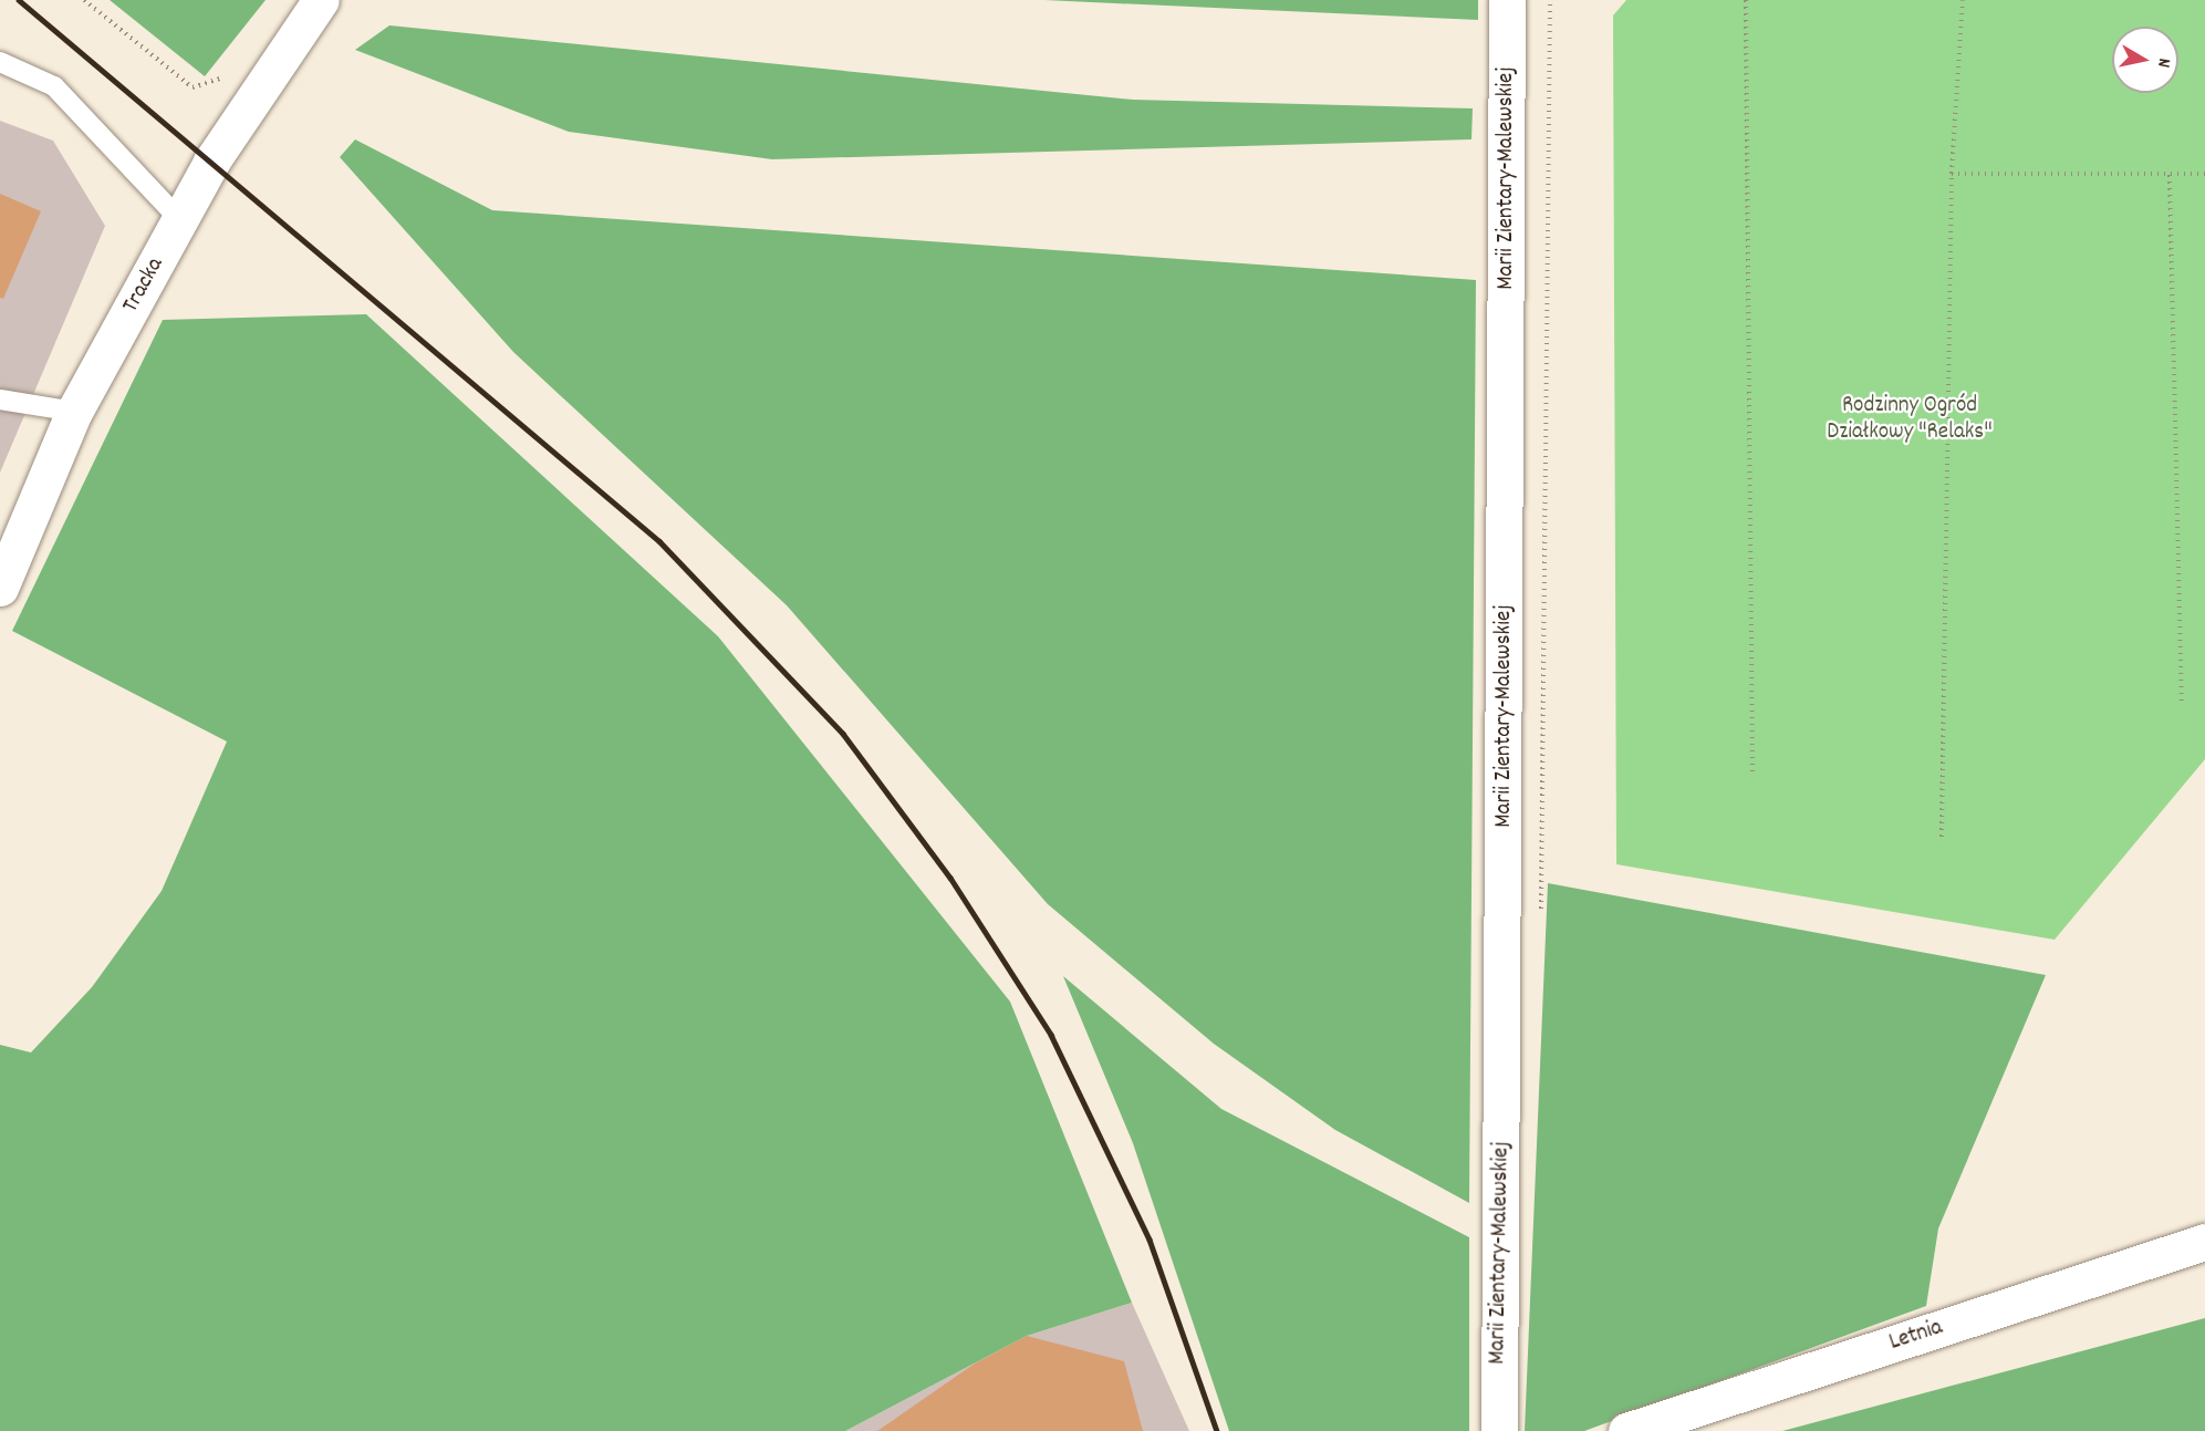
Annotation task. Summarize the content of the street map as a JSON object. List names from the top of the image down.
{
  "streets": {
    "street": ["Marii Zientary-Malewskiej", "Tracka", "Letnia"]
  },
  "parks": ["Rodzinny Ogród Działkowy \"Relaks\""],
  "north": "right"
}
